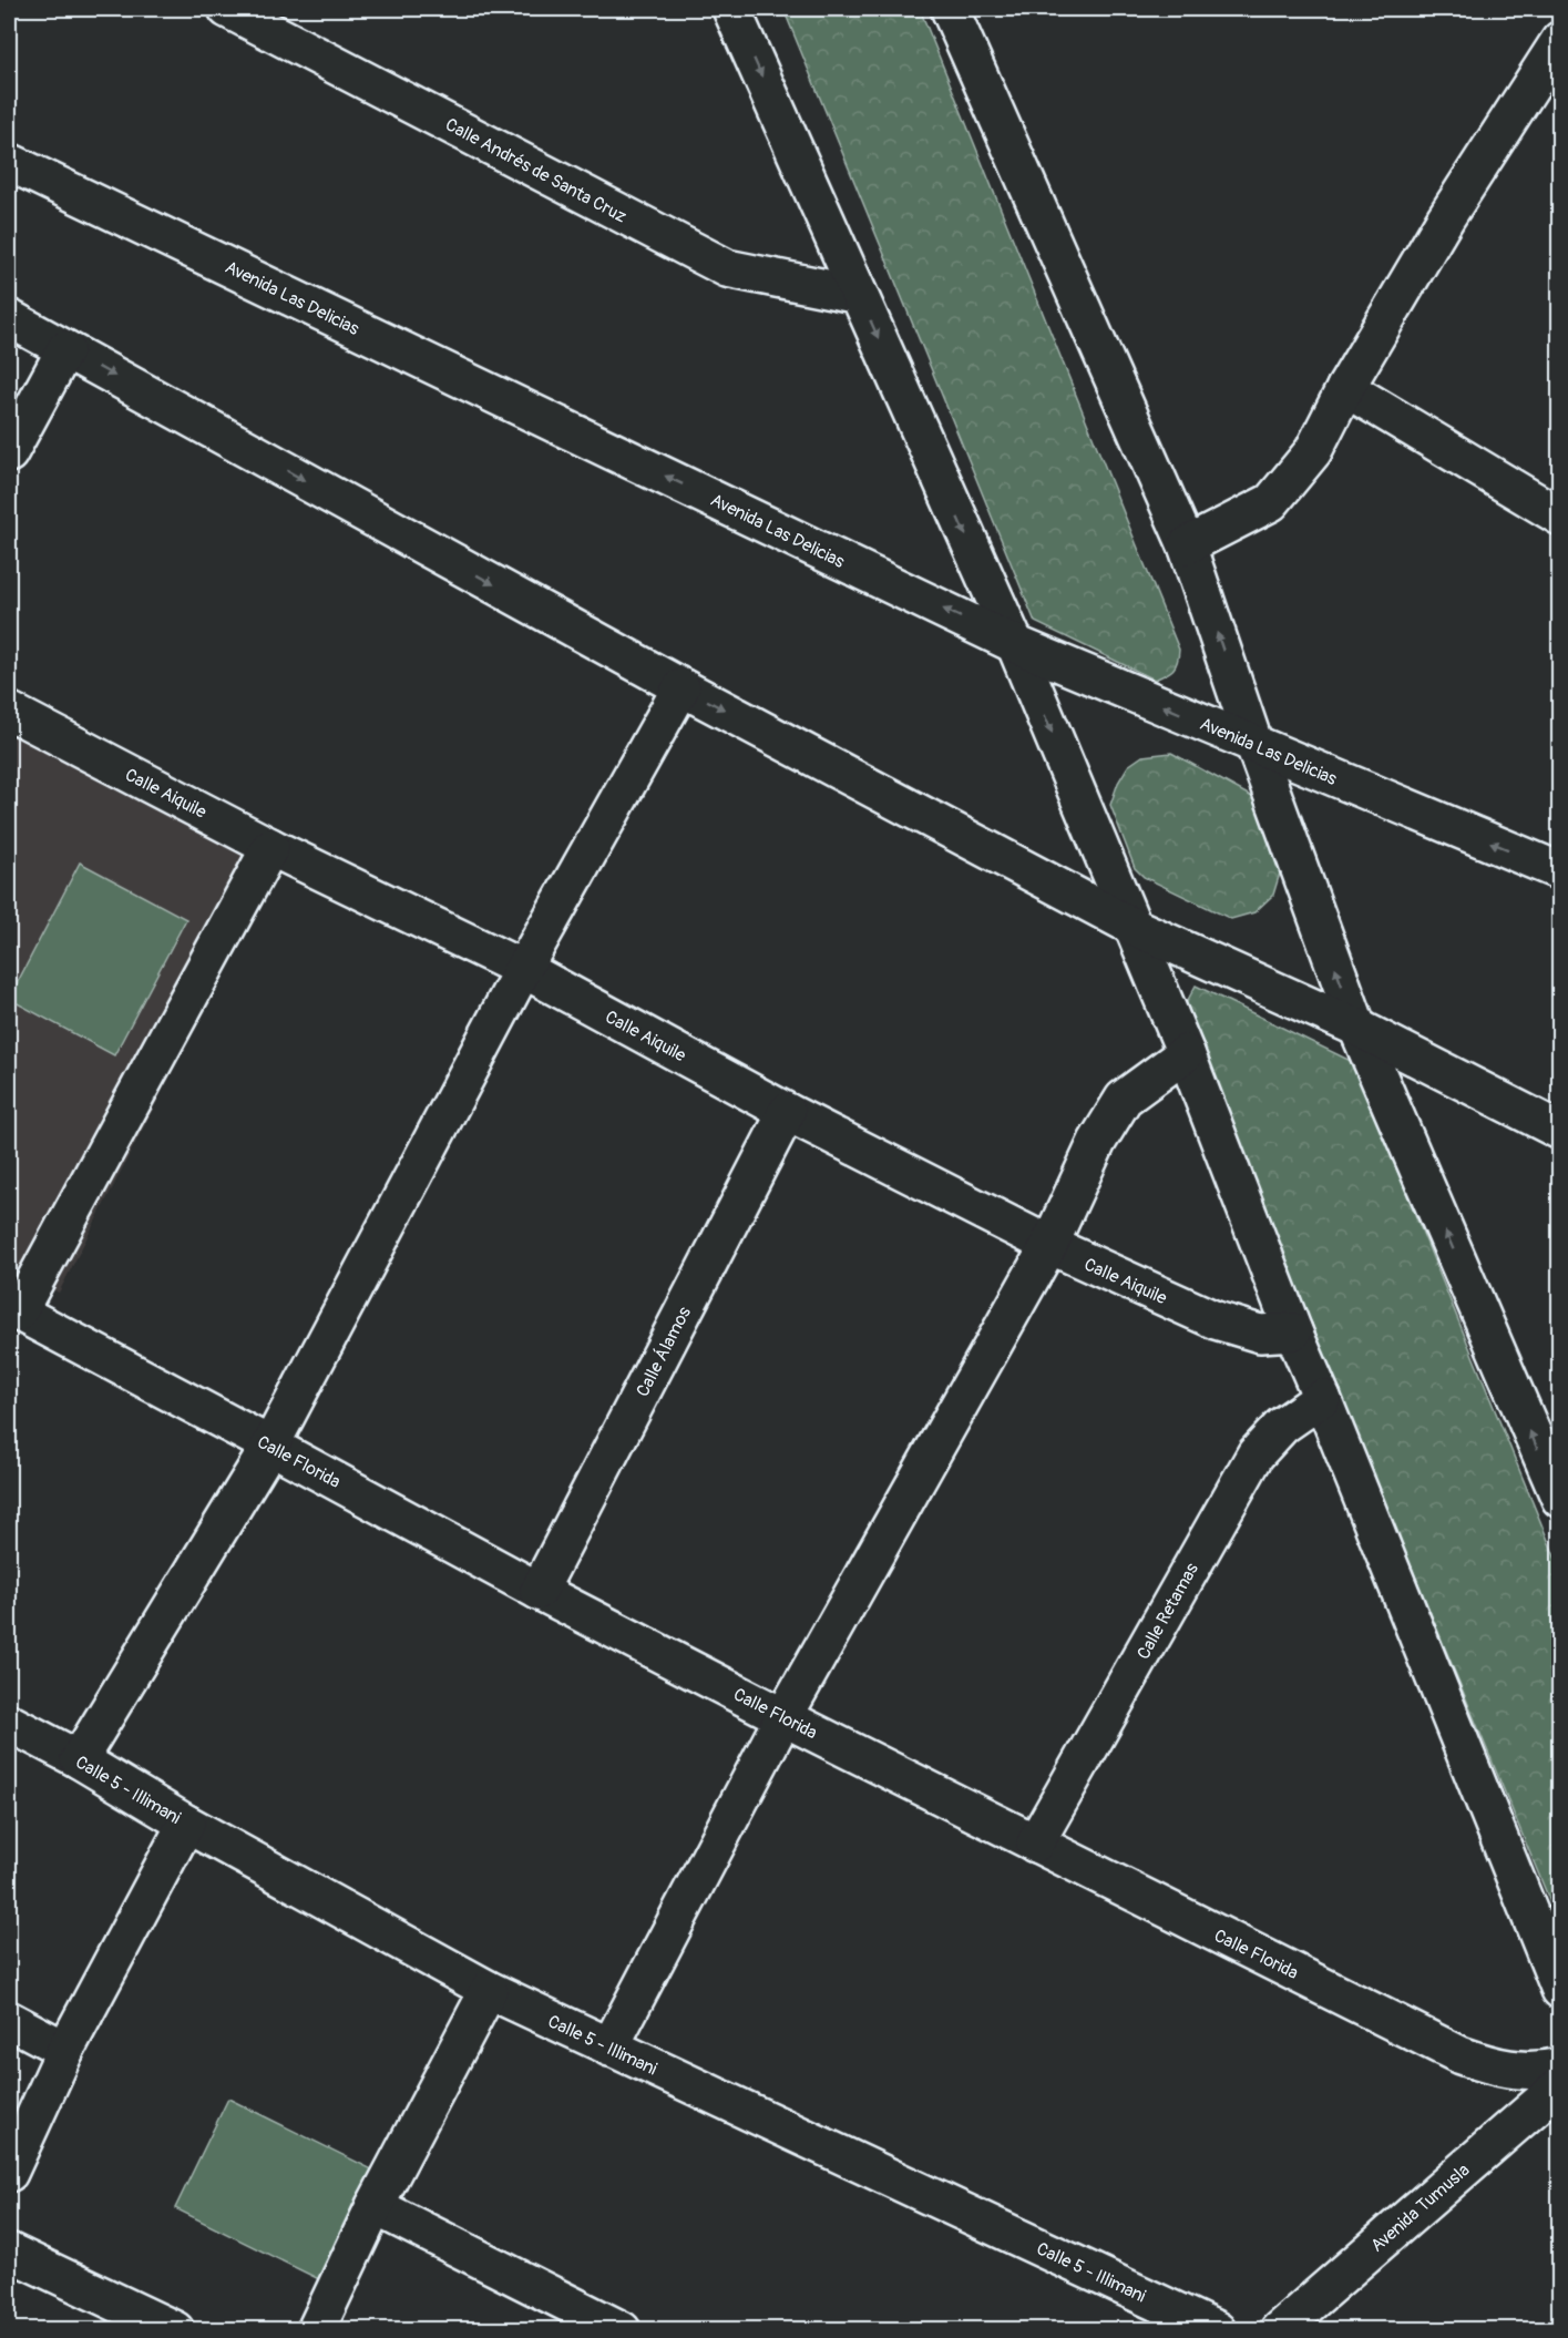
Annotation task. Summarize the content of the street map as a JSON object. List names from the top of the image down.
{
  "streets": {
    "street": [
      "Calle Andrés de Santa Cruz",
      "Avenida Las Delicias",
      "Calle Aiquile",
      "Calle Álamos",
      "Calle Florida",
      "Calle Retamas",
      "Calle 5 - Illimani",
      "Avenida Tumusla"
    ]
  },
  "crossings": [
    ["Calle Aiquile", "Calle Álamos"],
    ["Calle Álamos", "Calle Florida"],
    ["Calle Florida", "Calle Retamas"]
  ]
}
